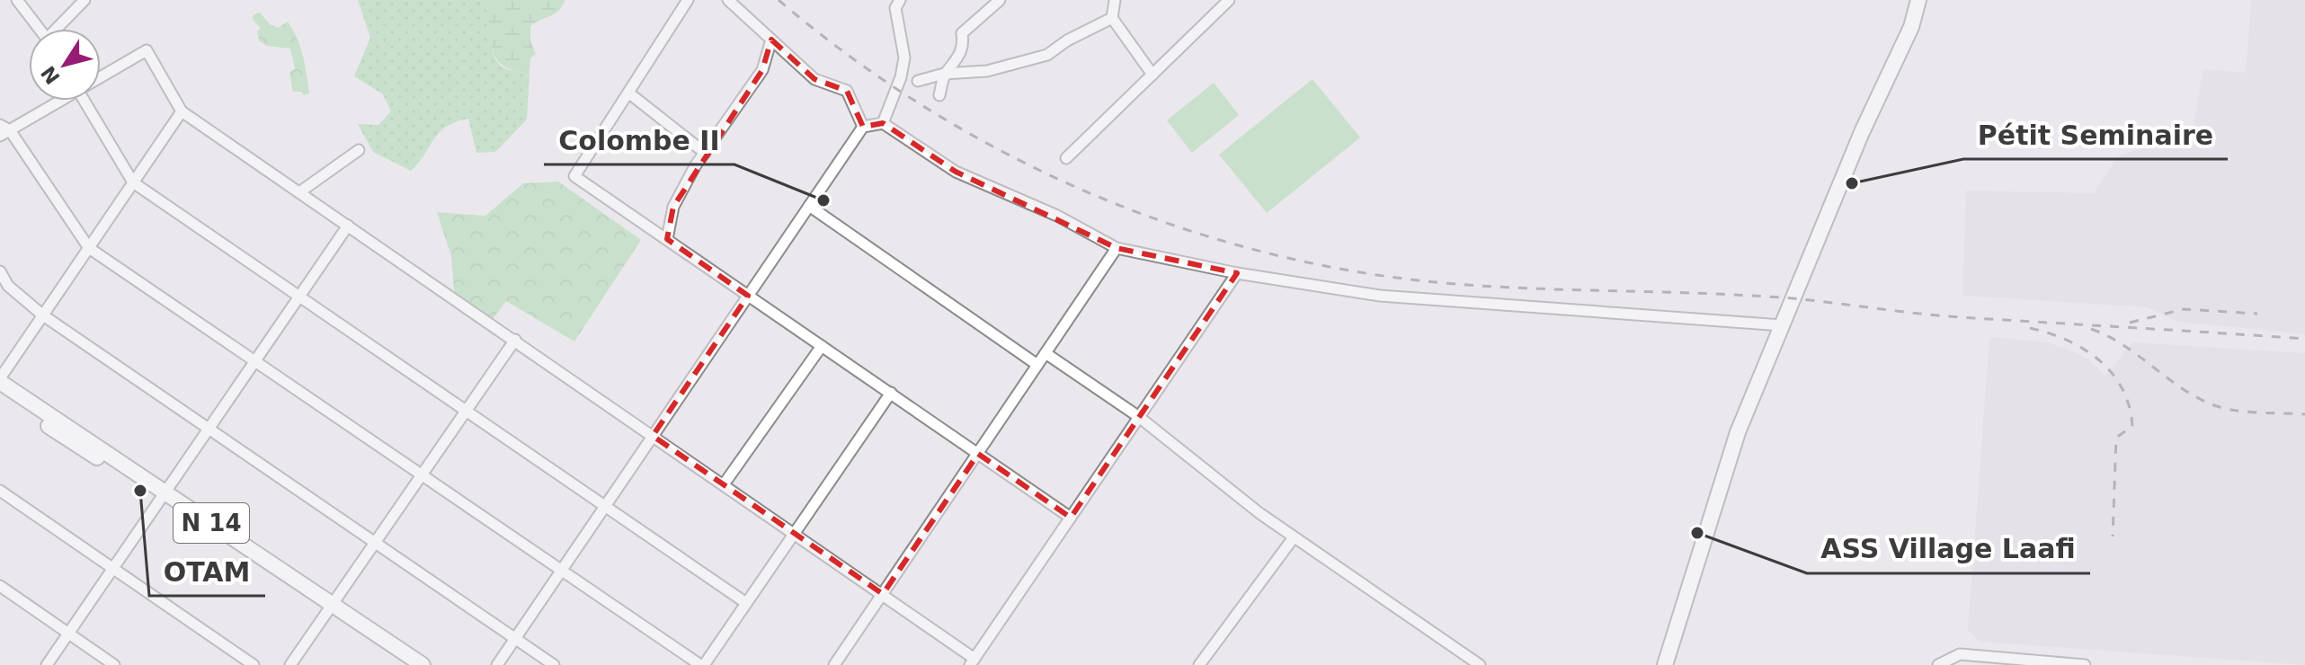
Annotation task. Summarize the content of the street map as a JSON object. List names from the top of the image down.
{
  "streets": {
    "street": ["N 14"]
  },
  "places": [
    "Pétit Seminaire",
    "Colombe II",
    "OTAM",
    "ASS Village Laafi"
  ],
  "north": "bottom left"
}
